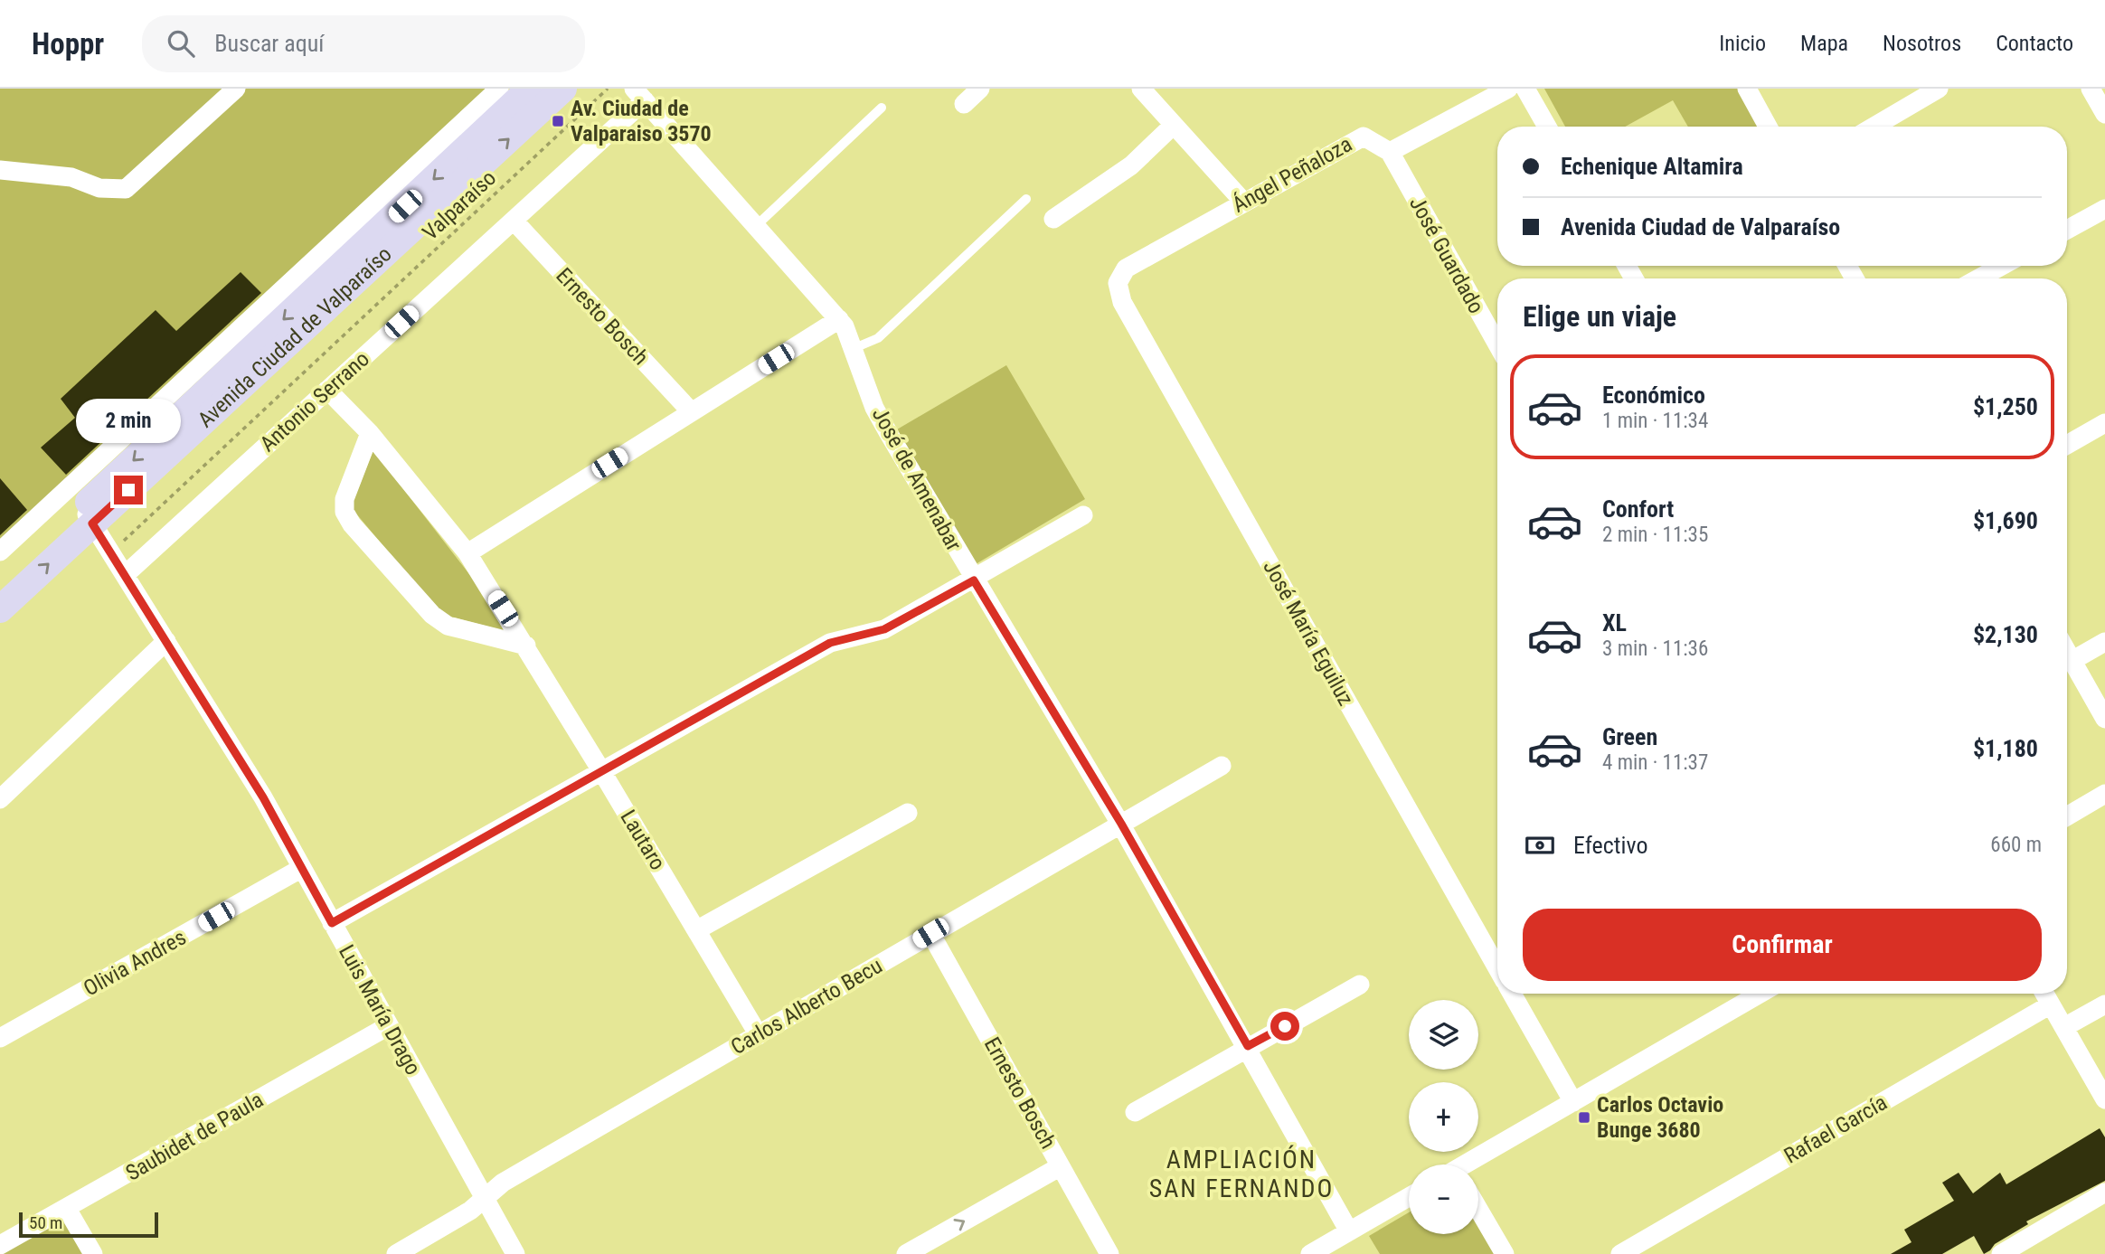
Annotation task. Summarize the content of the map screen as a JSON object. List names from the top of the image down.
{
  "streets": {
    "main road": ["Avenida Ciudad de Valparaíso"],
    "street": [
      "Ángel Peñaloza",
      "José Guardado",
      "Ernesto Bosch",
      "Antonio Serrano",
      "José de Amenabar",
      "José María Eguiluz",
      "Lautaro",
      "Olivia Andres",
      "Carlos Alberto Becu",
      "Luis María Drago",
      "Rafael García",
      "Saubidet de Paula"
    ],
    "path": ["Valparaíso"]
  },
  "crossings": [
    ["Ángel Peñaloza", "José Guardado"],
    ["Ángel Peñaloza", "José María Eguiluz"],
    ["Valparaíso", "Luis María Drago"],
    ["Ernesto Bosch", "Antonio Serrano"],
    ["Ernesto Bosch", "Carlos Alberto Becu"],
    ["Avenida Ciudad de Valparaíso", "Luis María Drago"],
    ["Antonio Serrano", "José de Amenabar"],
    ["Antonio Serrano", "Lautaro"],
    ["Antonio Serrano", "Luis María Drago"],
    ["José de Amenabar", "Carlos Alberto Becu"],
    ["Lautaro", "Carlos Alberto Becu"],
    ["Olivia Andres", "Luis María Drago"],
    ["Carlos Alberto Becu", "Luis María Drago"],
    ["Luis María Drago", "Saubidet de Paula"]
  ],
  "districts": ["AMPLIACIÓN SAN FERNANDO"],
  "places": {
    "transit": ["Av. Ciudad de Valparaiso 3570", "Carlos Octavio Bunge 3680"]
  },
  "scale_bar": "50 m",
  "page": {
    "header": "Hoppr",
    "search": "Buscar aquí",
    "nav": [
      "Inicio",
      "Mapa",
      "Nosotros",
      "Contacto"
    ],
    "banner": ["Echenique Altamira", "Avenida Ciudad de Valparaíso"],
    "heading": "Elige un viaje",
    "list": [
      {
        "name": "Económico",
        "note": "1 min · 11:34",
        "value": "$1,250"
      },
      {
        "name": "Confort",
        "note": "2 min · 11:35",
        "value": "$1,690"
      },
      {
        "name": "XL",
        "note": "3 min · 11:36",
        "value": "$2,130"
      },
      {
        "name": "Green",
        "note": "4 min · 11:37",
        "value": "$1,180"
      }
    ],
    "bubble": "2 min",
    "pay": ["Efectivo", "660 m"],
    "buttons": "Confirmar",
    "map_buttons": ["+", "−"],
    "scale": "50 m"
  }
}
